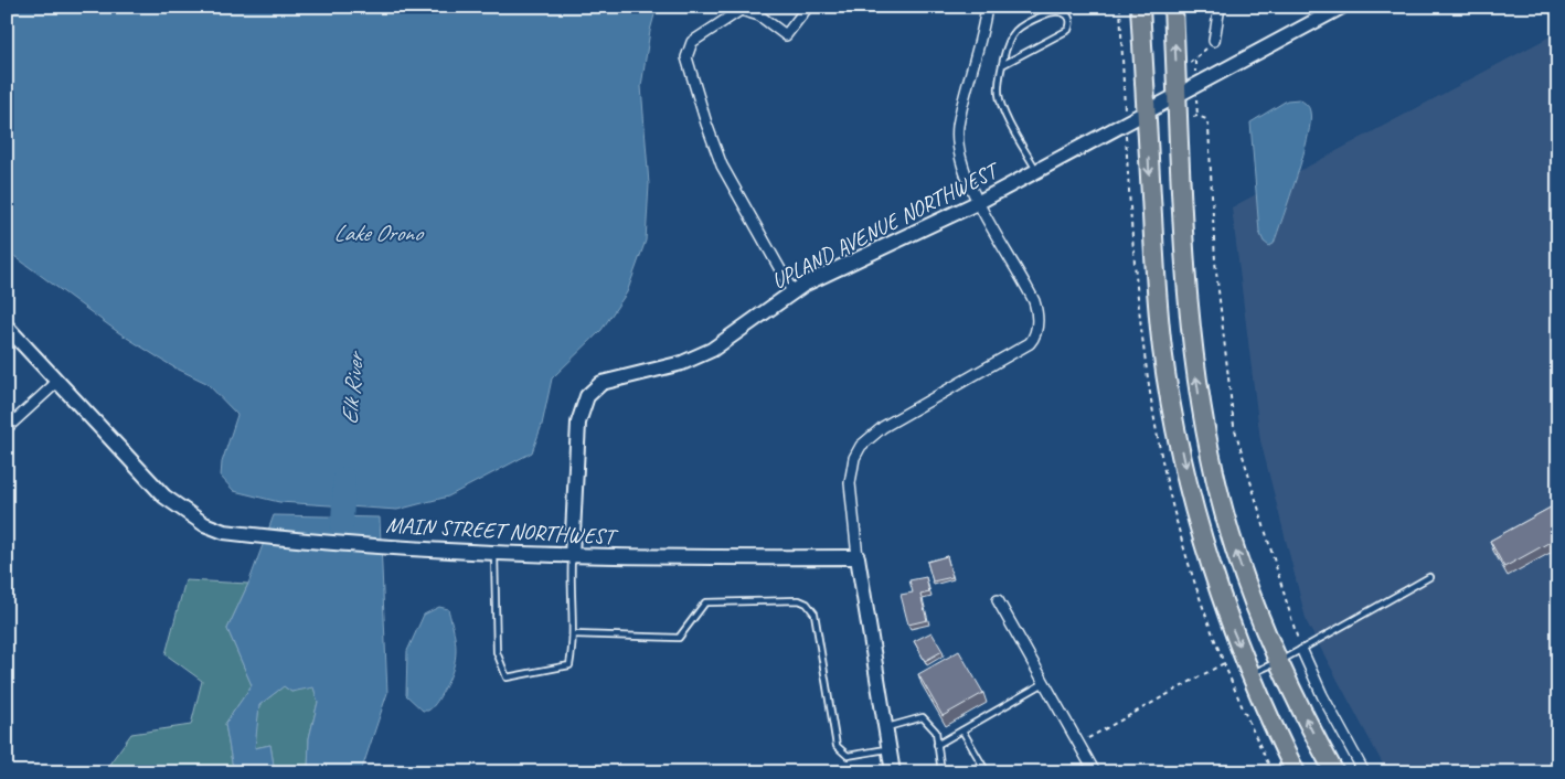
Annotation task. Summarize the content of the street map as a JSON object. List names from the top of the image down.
{
  "streets": {
    "street": ["UPLAND AVENUE NORTHWEST", "MAIN STREET NORTHWEST"]
  },
  "crossings": [
    ["UPLAND AVENUE NORTHWEST", "MAIN STREET NORTHWEST"]
  ],
  "water": ["Lake Orono", "Elk River"]
}
